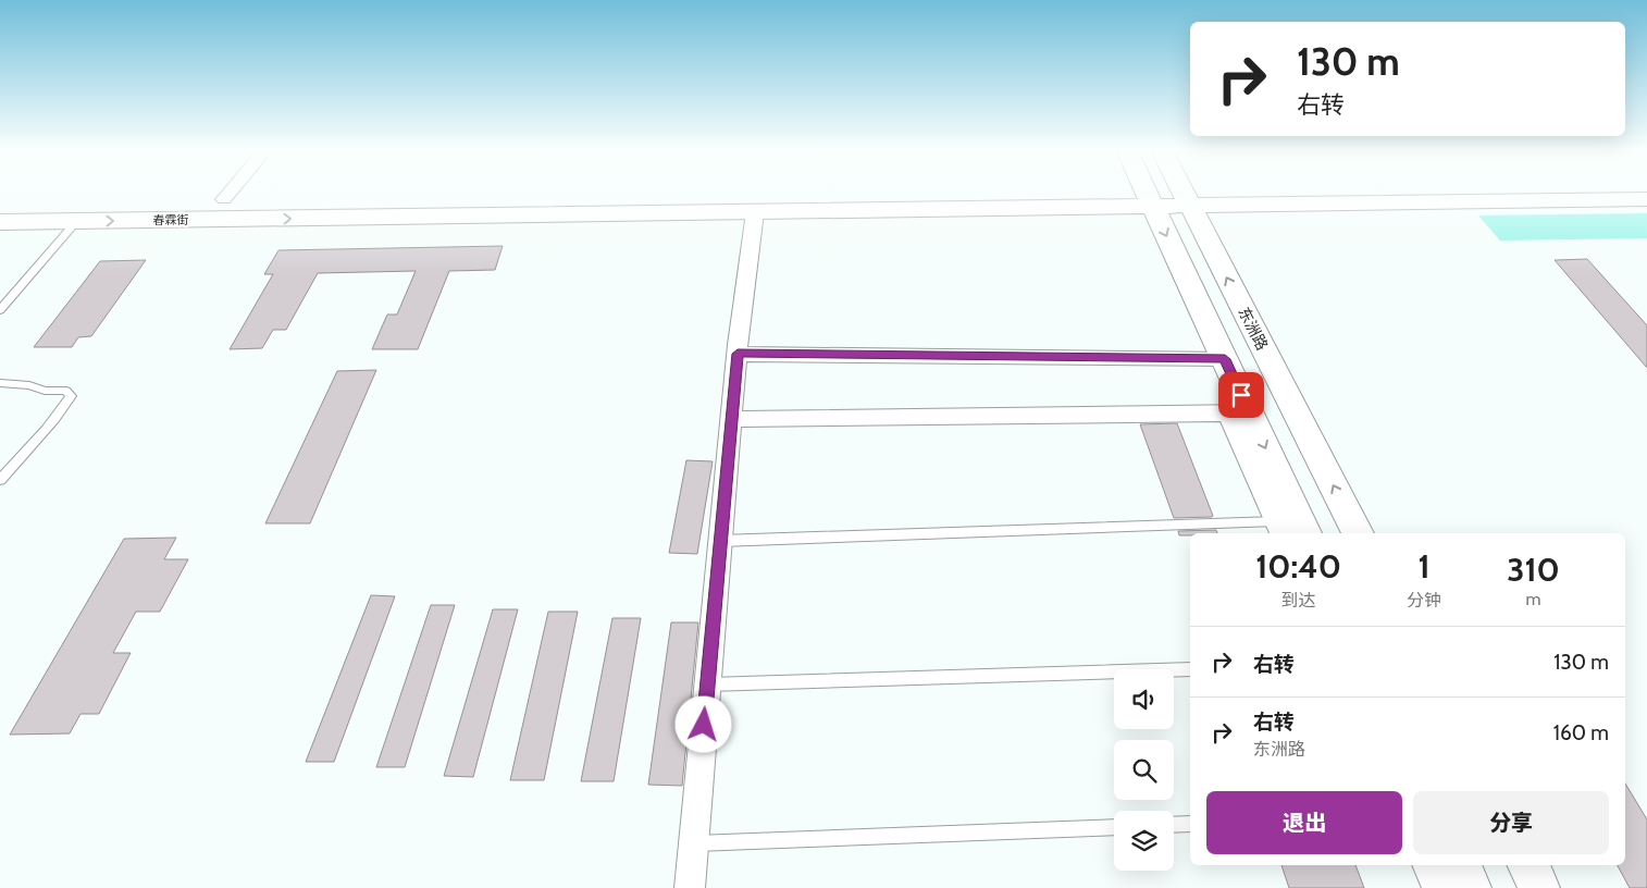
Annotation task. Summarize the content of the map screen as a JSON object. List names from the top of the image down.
{
  "streets": {
    "main road": ["春霖街", "东洲路"]
  },
  "crossings": [
    ["春霖街", "东洲路"]
  ],
  "page": {
    "turn": ["130 m", "右转"],
    "eta": [
      "10:40",
      "到达",
      "1",
      "分钟",
      "310",
      "m"
    ],
    "list": [
      {
        "name": "右转",
        "value": "130 m"
      },
      {
        "name": "右转",
        "note": "东洲路",
        "value": "160 m"
      }
    ],
    "buttons": ["退出", "分享"]
  }
}
